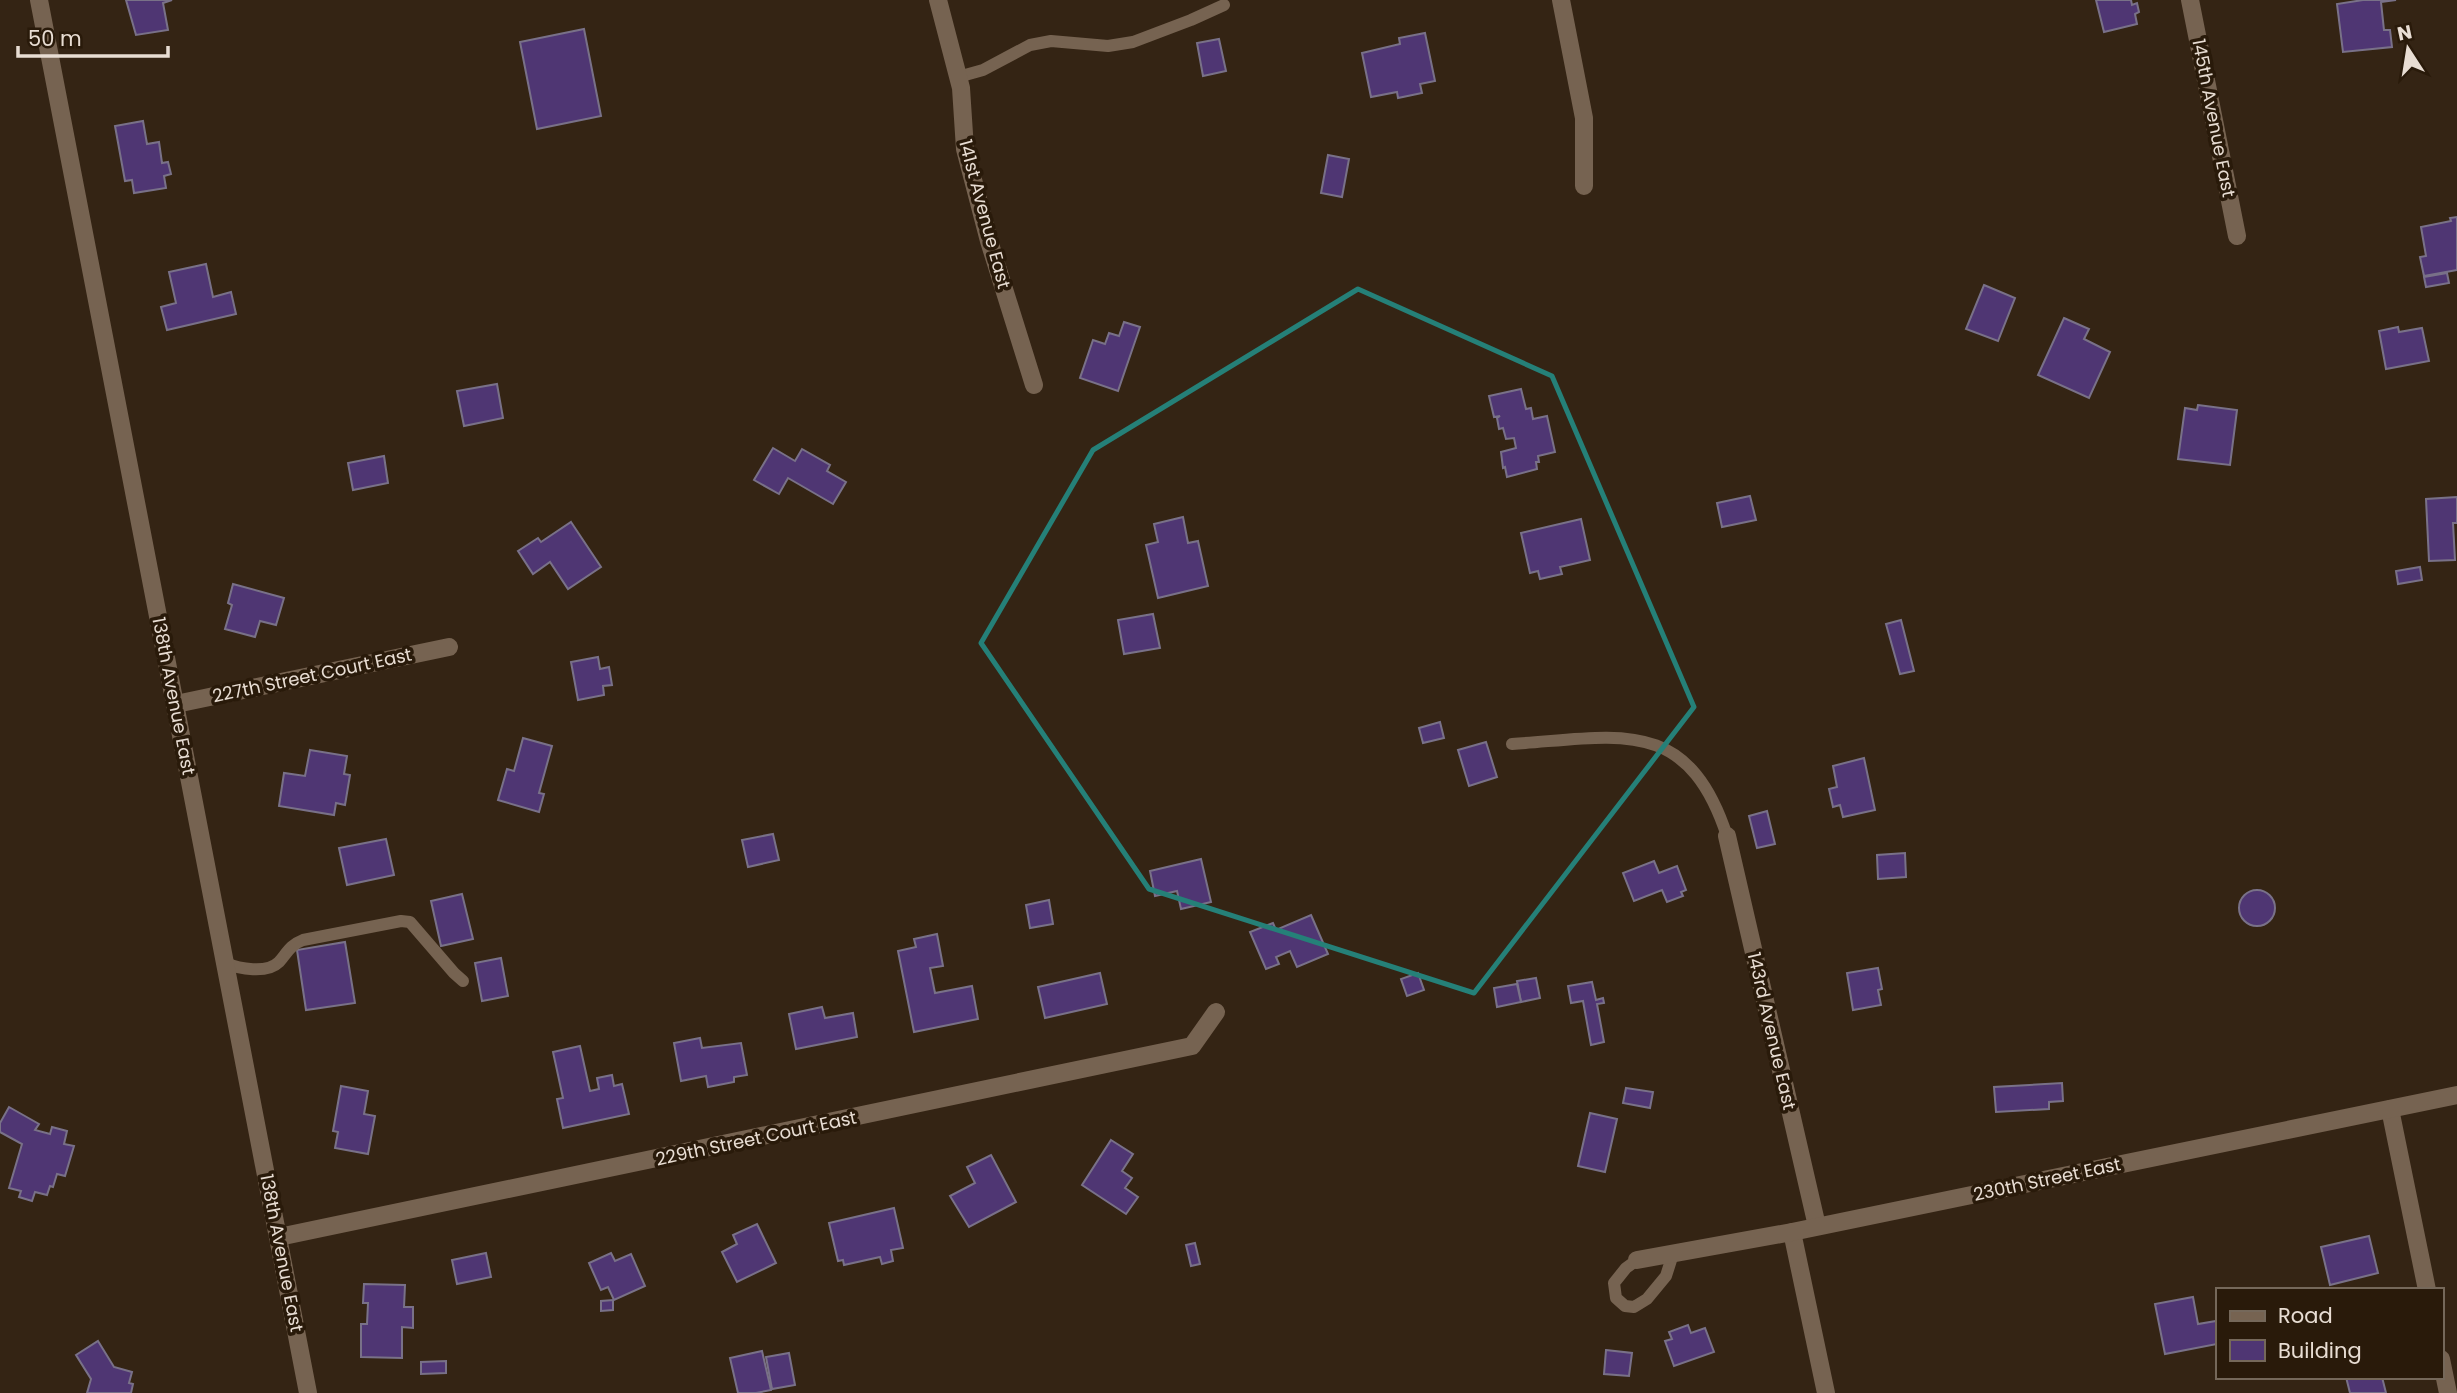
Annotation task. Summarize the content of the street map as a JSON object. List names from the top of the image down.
{
  "streets": {
    "street": [
      "145th Avenue East",
      "141st Avenue East",
      "227th Street Court East",
      "138th Avenue East",
      "143rd Avenue East",
      "229th Street Court East",
      "230th Street East"
    ]
  },
  "crossings": [
    ["227th Street Court East", "138th Avenue East"],
    ["138th Avenue East", "229th Street Court East"],
    ["143rd Avenue East", "230th Street East"]
  ],
  "legend": ["Road", "Building"],
  "scale_bar": "50 m",
  "north": "top"
}
